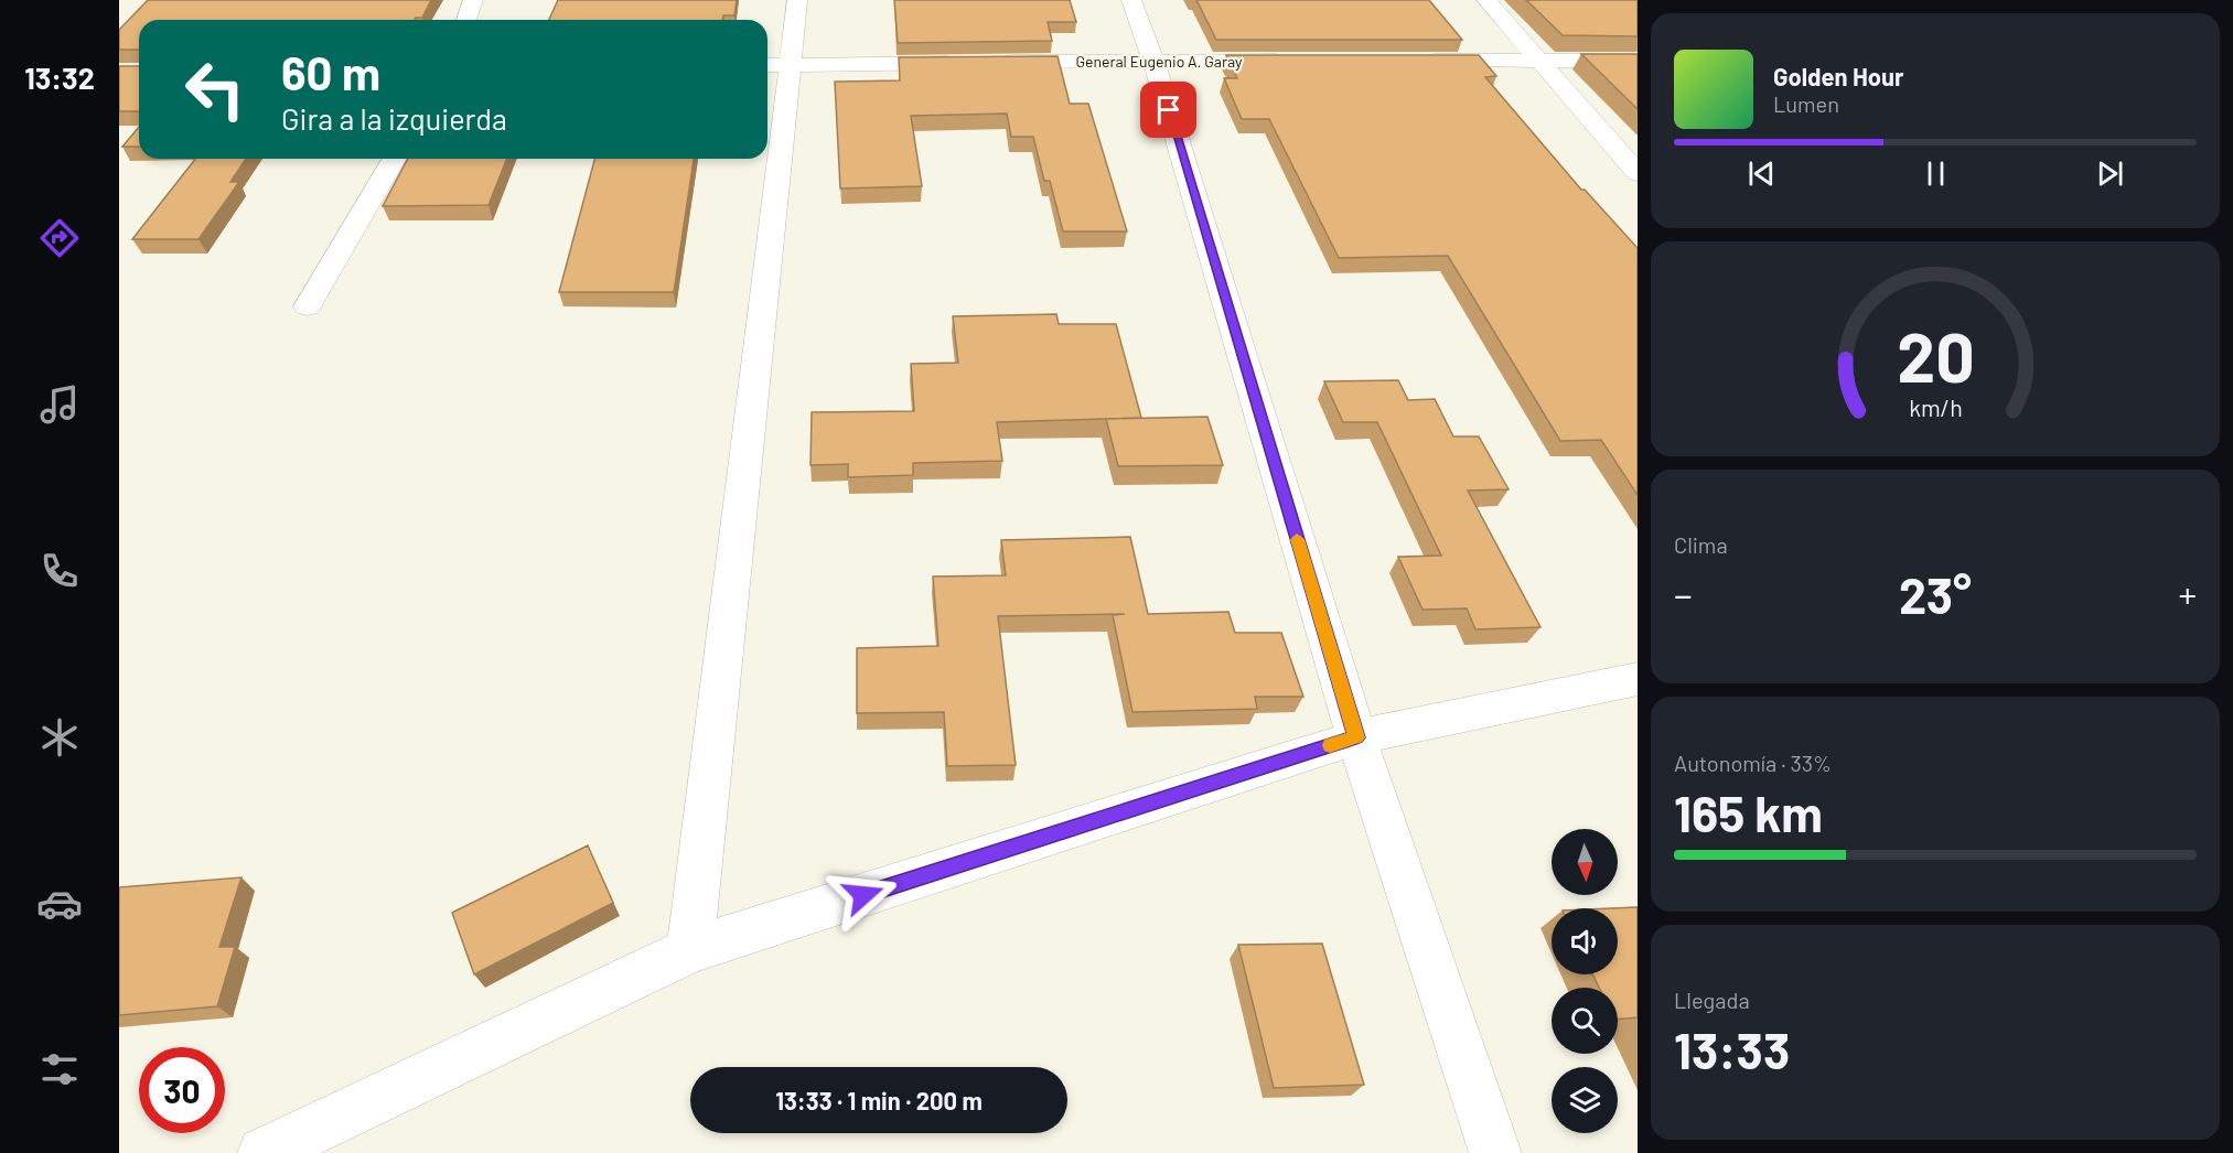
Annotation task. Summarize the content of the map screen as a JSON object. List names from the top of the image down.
{
  "streets": {
    "street": ["General Eugenio A. Garay"]
  },
  "north": "bottom",
  "page": {
    "tabs": "13:32",
    "turn": ["60 m", "Gira a la izquierda"],
    "song": ["Golden Hour", "Lumen"],
    "tile": [
      "Clima",
      ["Autonomía · 33%", "165 km"],
      ["Llegada", "13:33"]
    ],
    "heat": ["−", "23°", "+"],
    "limit": "30",
    "trip": "13:33 · 1 min · 200 m",
    "gauge": ["20", "km/h"]
  }
}
